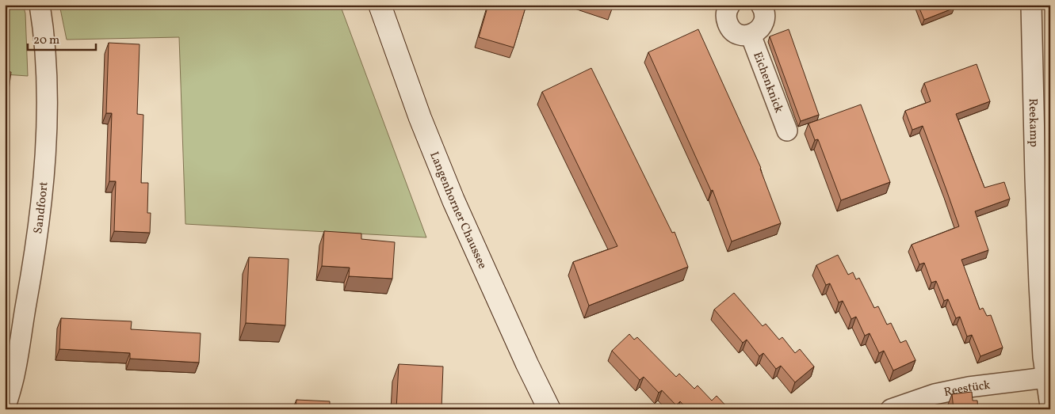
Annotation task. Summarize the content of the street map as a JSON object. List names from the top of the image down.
{
  "streets": {
    "main road": ["Langenhorner Chaussee"],
    "street": [
      "Eichenknick",
      "Reekamp",
      "Sandfoort",
      "Reestück"
    ]
  },
  "crossings": [
    ["Reekamp", "Reestück"]
  ],
  "scale_bar": "20 m"
}
